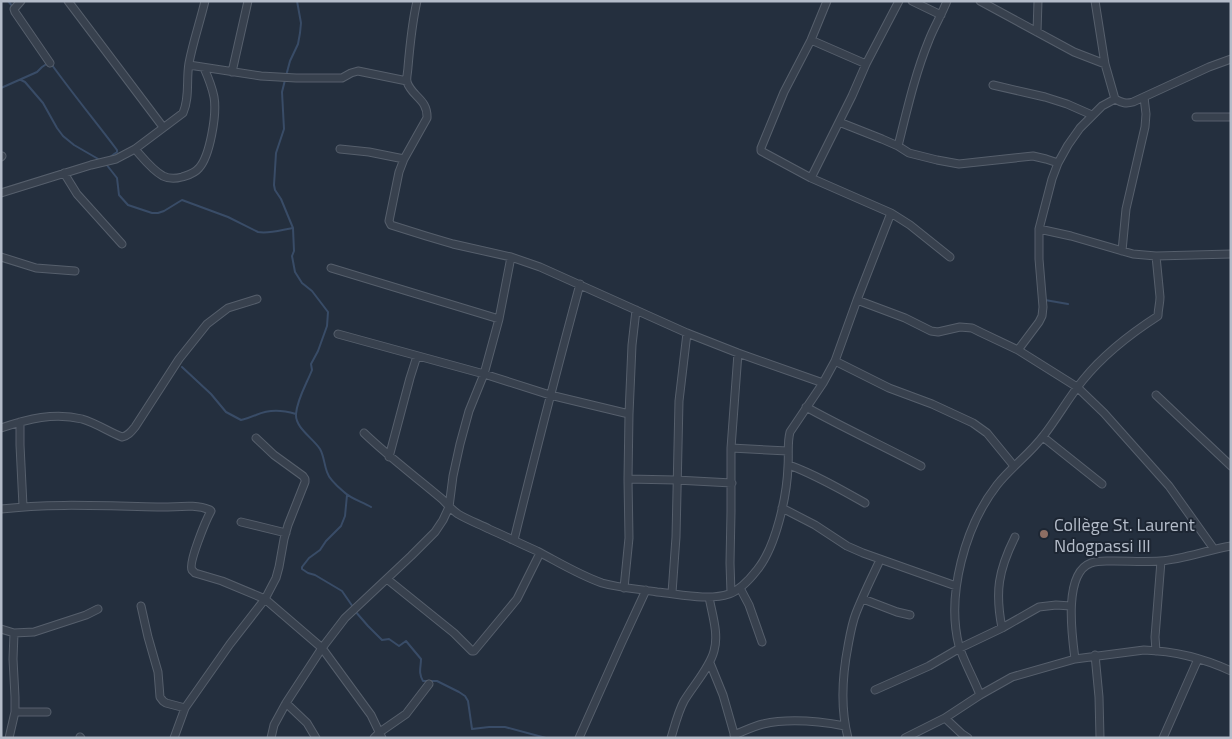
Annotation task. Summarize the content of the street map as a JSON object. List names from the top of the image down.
{
  "places": ["Collège St. Laurent Ndogpassi III"]
}
